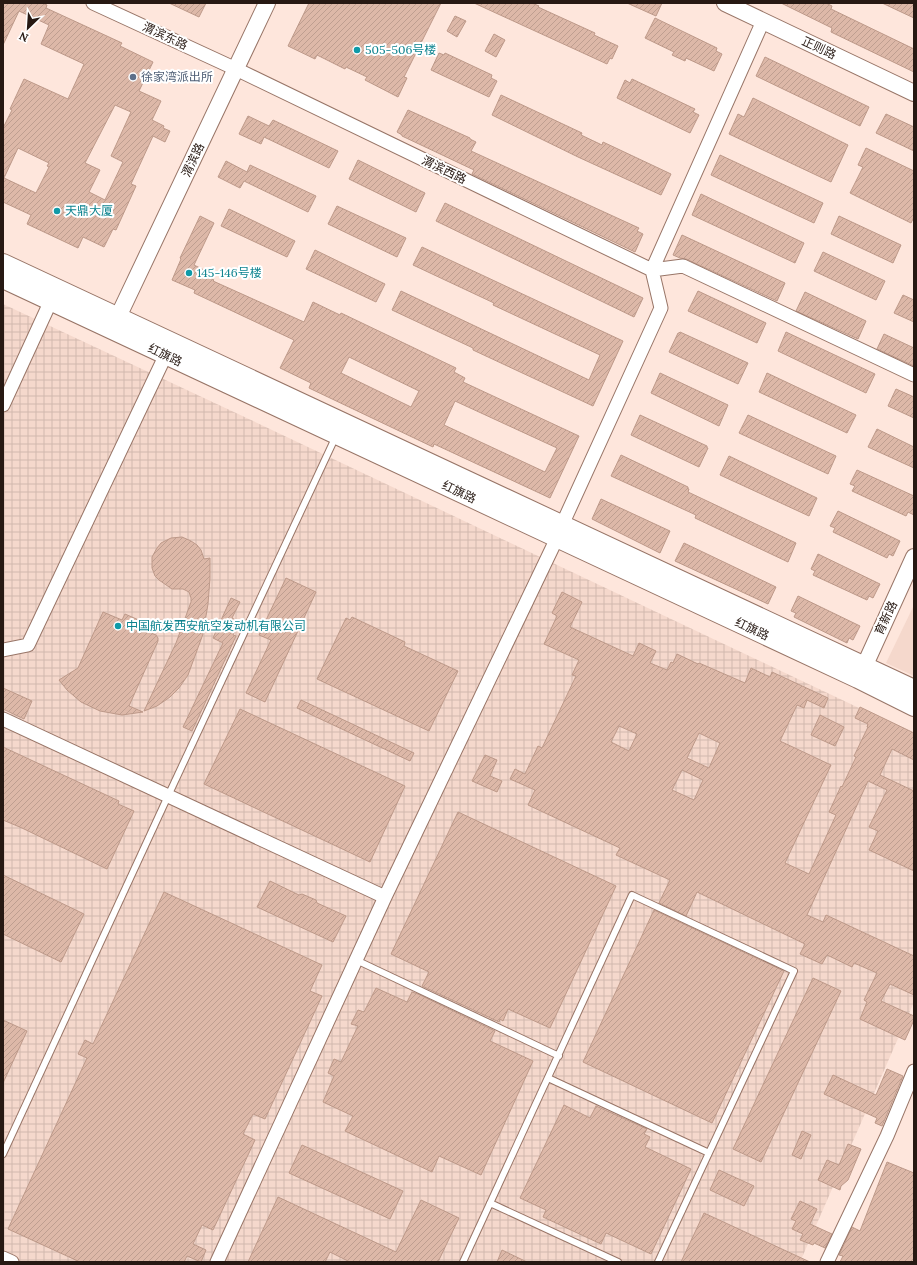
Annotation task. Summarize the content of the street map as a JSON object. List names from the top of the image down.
{
  "streets": {
    "main road": ["红旗路"],
    "street": [
      "渭滨东路",
      "正则路",
      "渭滨路",
      "渭滨西路",
      "育新路"
    ]
  },
  "crossings": [
    ["渭滨东路", "渭滨路"],
    ["渭滨东路", "渭滨西路"],
    ["渭滨路", "渭滨西路"],
    ["渭滨路", "红旗路"],
    ["红旗路", "育新路"]
  ],
  "places": [
    "505-506号楼",
    "徐家湾派出所",
    "天鼎大厦",
    "145-146号楼",
    "中国航发西安航空发动机有限公司"
  ],
  "north": "bottom left"
}
